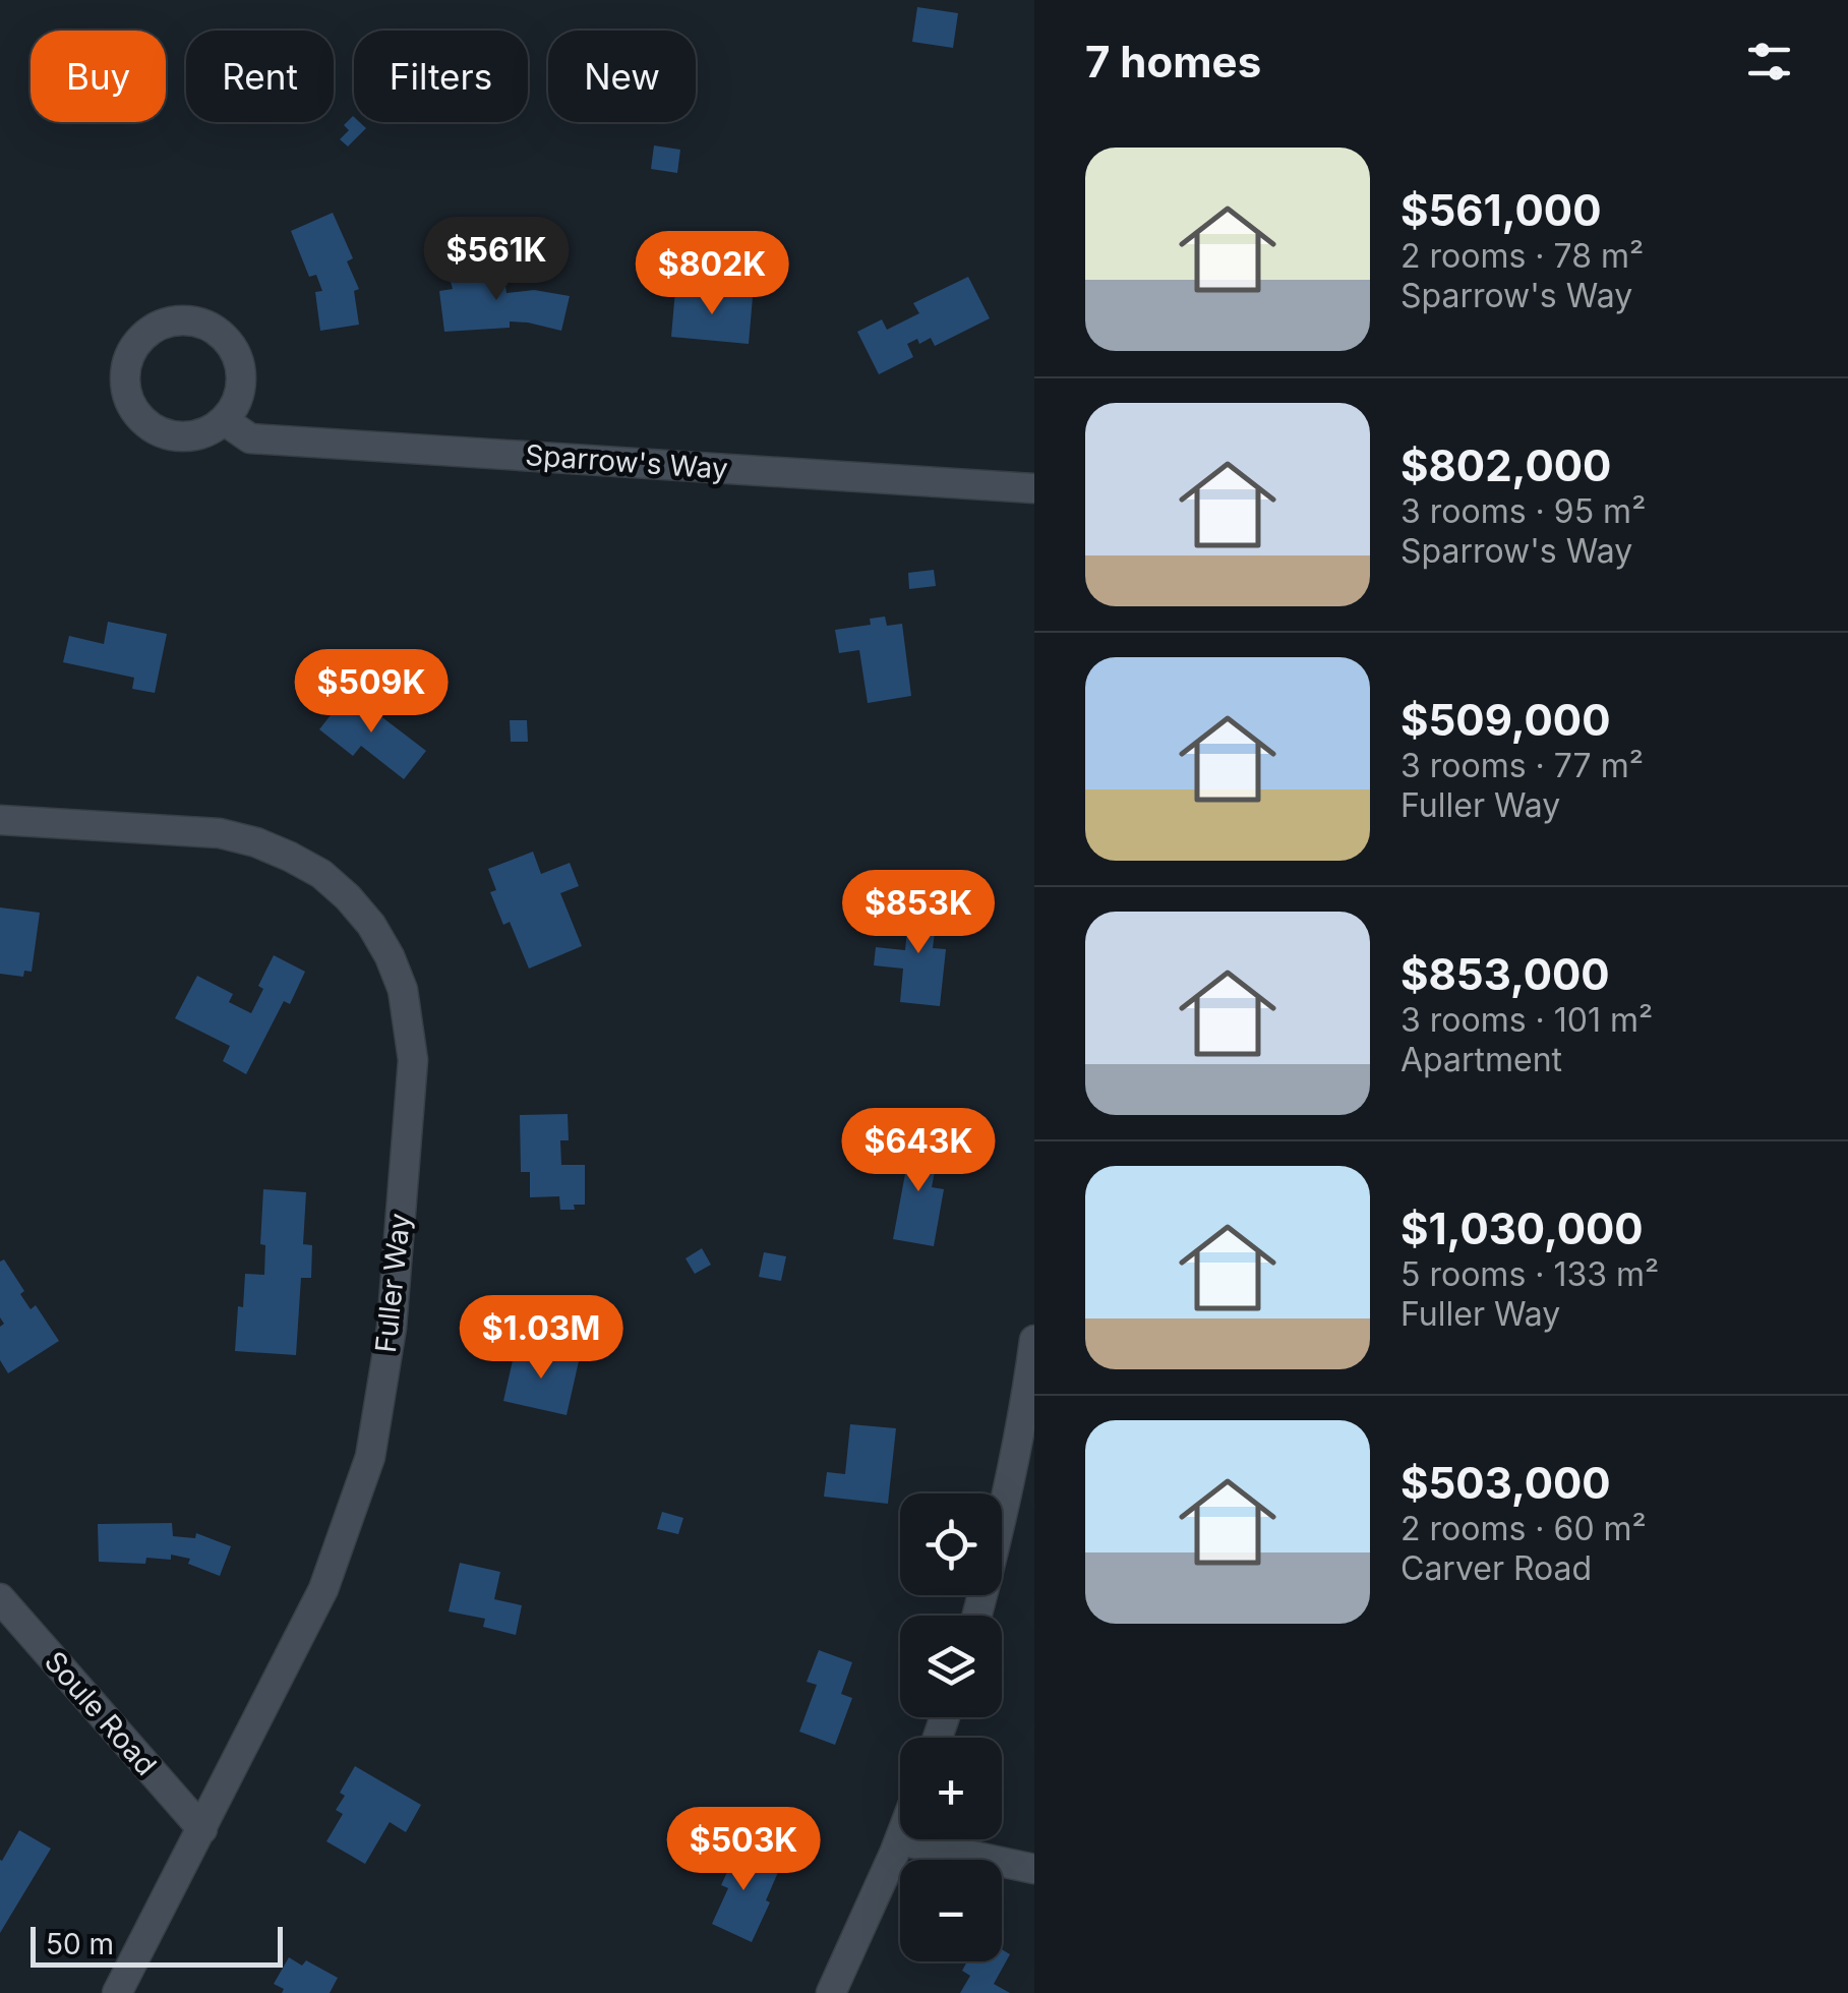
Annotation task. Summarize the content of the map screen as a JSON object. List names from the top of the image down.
{
  "streets": {
    "street": ["Sparrow's Way", "Fuller Way", "Soule Road"]
  },
  "crossings": [
    ["Fuller Way", "Soule Road"]
  ],
  "scale_bar": "50 m",
  "page": {
    "heading": "7 homes",
    "chip": [
      "Buy",
      "Rent",
      "Filters",
      "New"
    ],
    "list": [
      {
        "name": "$561,000",
        "note": "2 rooms · 78 m² · Sparrow's Way"
      },
      {
        "name": "$802,000",
        "note": "3 rooms · 95 m² · Sparrow's Way"
      },
      {
        "name": "$509,000",
        "note": "3 rooms · 77 m² · Fuller Way"
      },
      {
        "name": "$853,000",
        "note": "3 rooms · 101 m² · Apartment"
      },
      {
        "name": "$1,030,000",
        "note": "5 rooms · 133 m² · Fuller Way"
      },
      {
        "name": "$503,000",
        "note": "2 rooms · 60 m² · Carver Road"
      }
    ],
    "price": [
      "$561K",
      "$802K",
      "$509K",
      "$853K",
      "$643K",
      "$1.03M",
      "$503K"
    ],
    "map_buttons": ["+", "−"],
    "scale": "50 m"
  }
}
